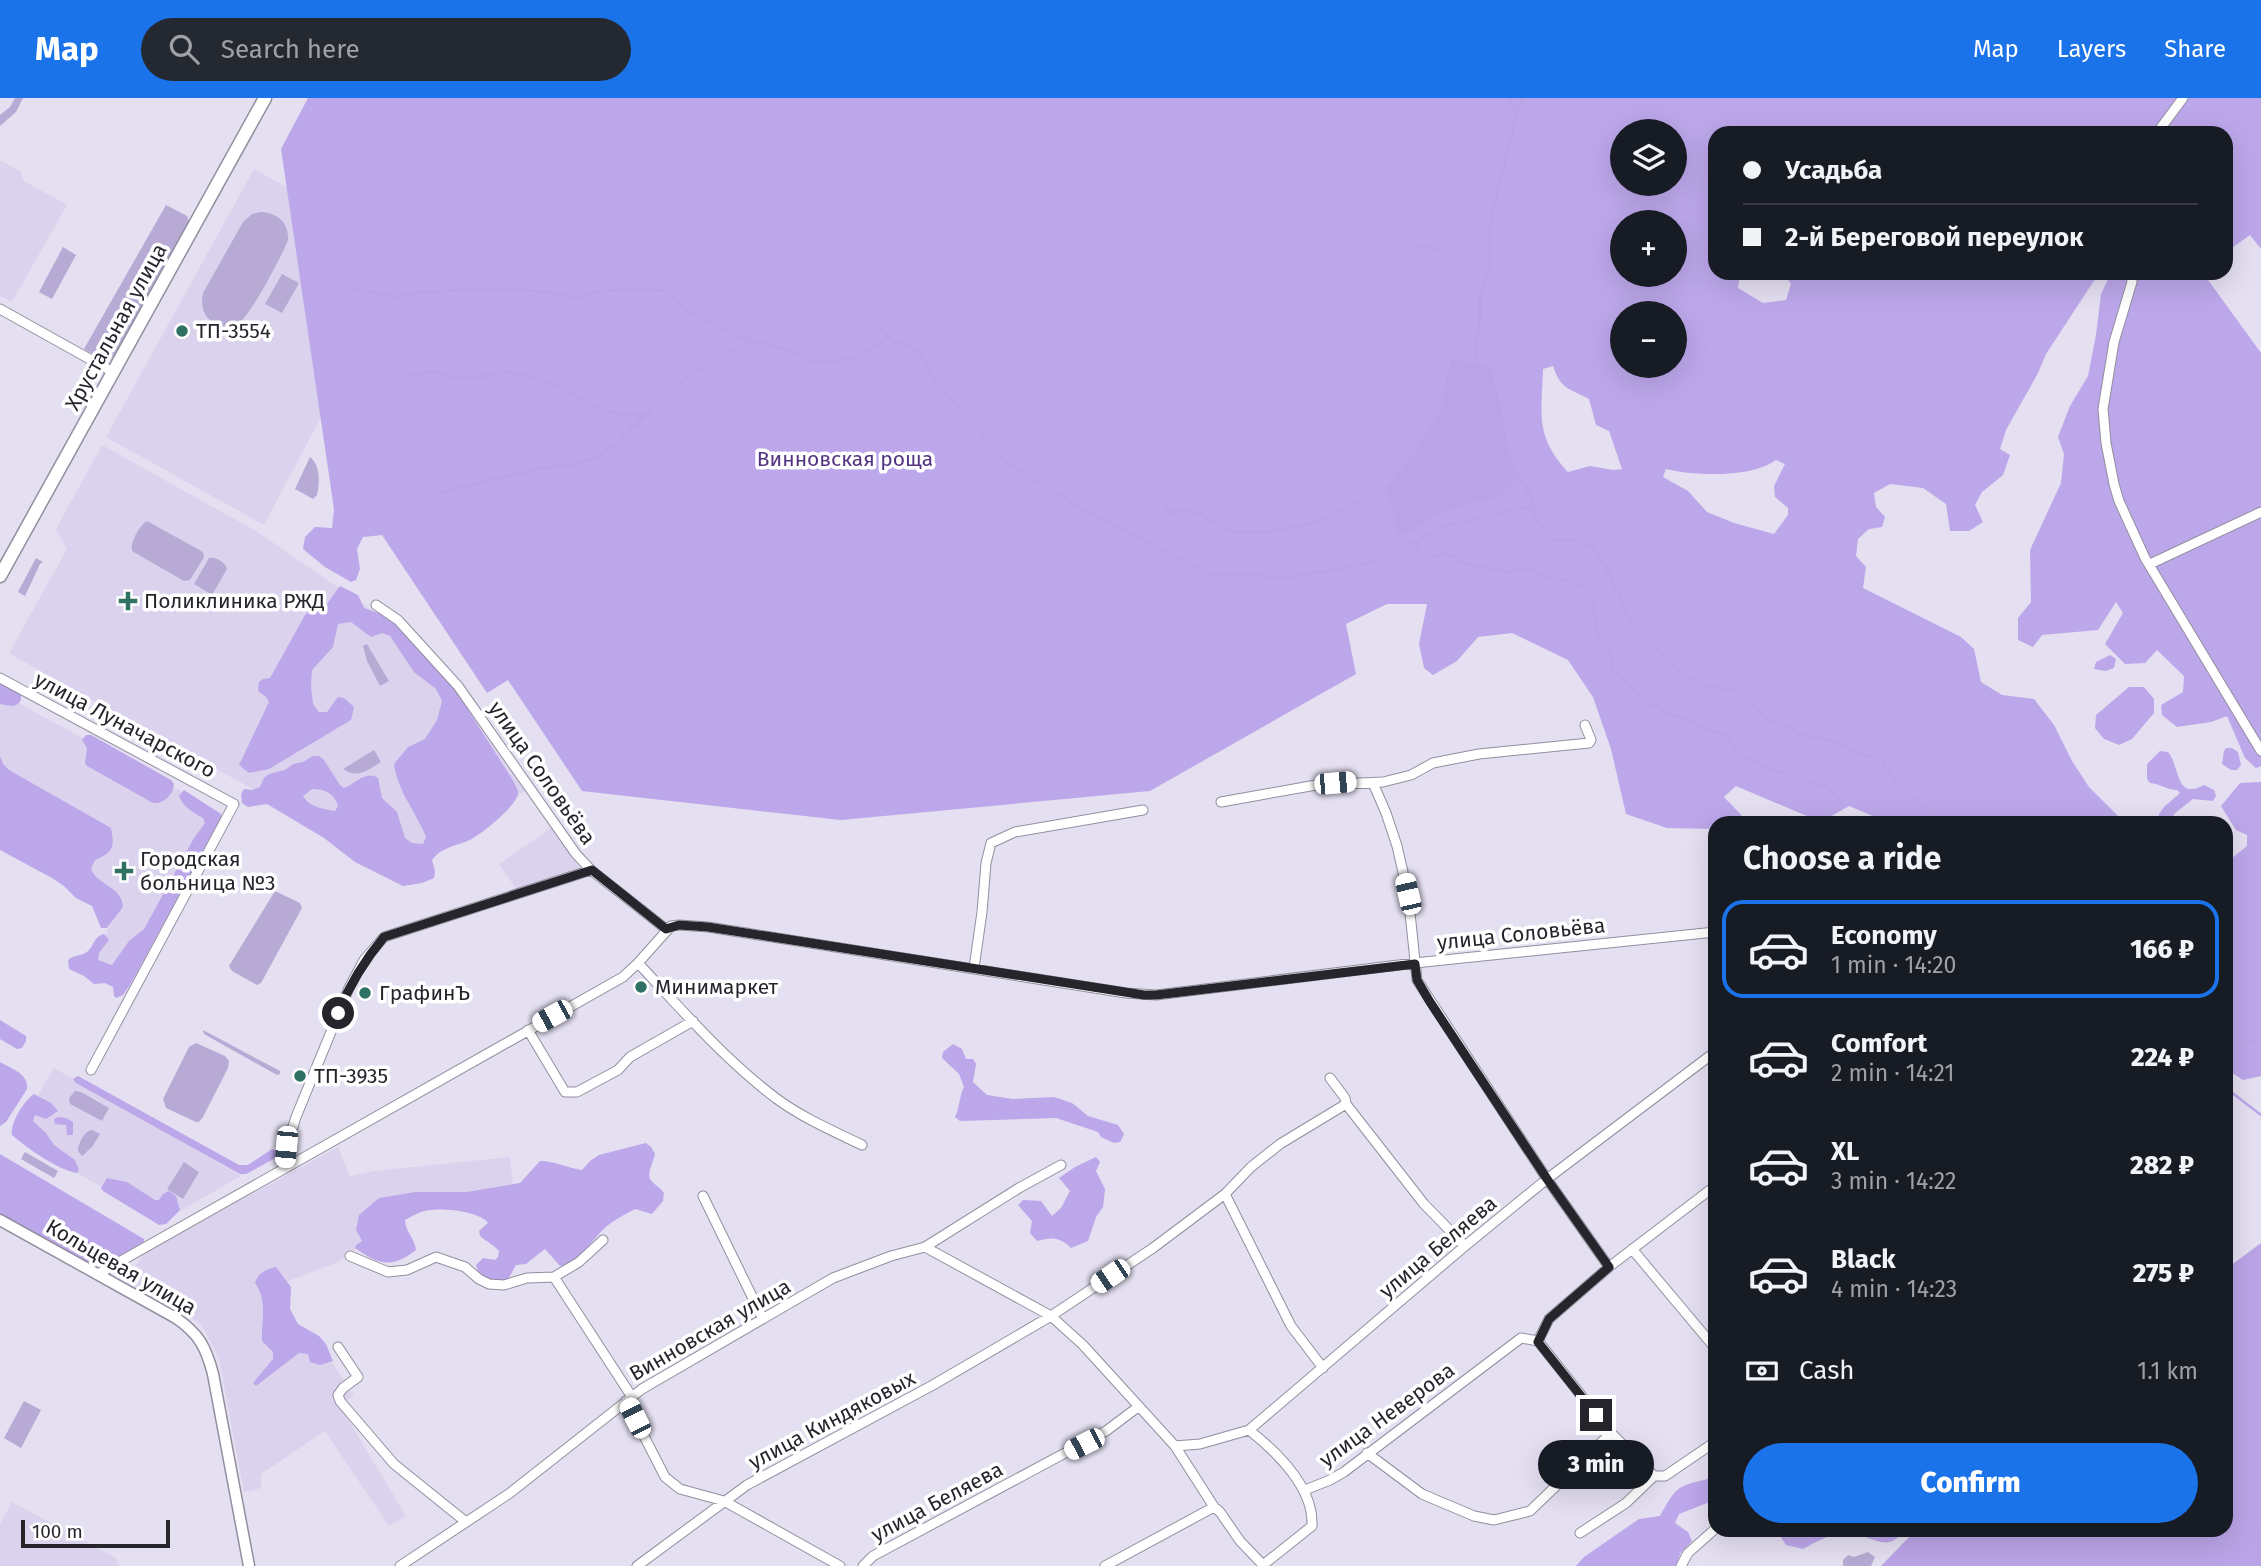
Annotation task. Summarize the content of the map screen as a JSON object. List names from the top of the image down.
{
  "streets": {
    "main road": ["Хрустальная улица"],
    "street": [
      "улица Луначарского",
      "улица Соловьёва",
      "улица Беляева",
      "Кольцевая улица",
      "Винновская улица",
      "улица Неверова",
      "улица Киндяковых"
    ]
  },
  "parks": ["Винновская роща"],
  "places": {
    "other": [
      "ТП-3554",
      "Минимаркет",
      "ГрафинЪ",
      "ТП-3935"
    ],
    "health": ["Поликлиника РЖД", "Городская больница №3"]
  },
  "scale_bar": "100 m",
  "page": {
    "header": "Map",
    "search": "Search here",
    "nav": ["Map", "Layers", "Share"],
    "map_buttons": ["+", "−"],
    "banner": ["Усадьба", "2-й Береговой переулок"],
    "heading": "Choose a ride",
    "list": [
      {
        "name": "Economy",
        "note": "1 min · 14:20",
        "value": "166 ₽"
      },
      {
        "name": "Comfort",
        "note": "2 min · 14:21",
        "value": "224 ₽"
      },
      {
        "name": "XL",
        "note": "3 min · 14:22",
        "value": "282 ₽"
      },
      {
        "name": "Black",
        "note": "4 min · 14:23",
        "value": "275 ₽"
      }
    ],
    "pay": ["Cash", "1.1 km"],
    "buttons": "Confirm",
    "bubble": "3 min",
    "scale": "100 m"
  }
}
